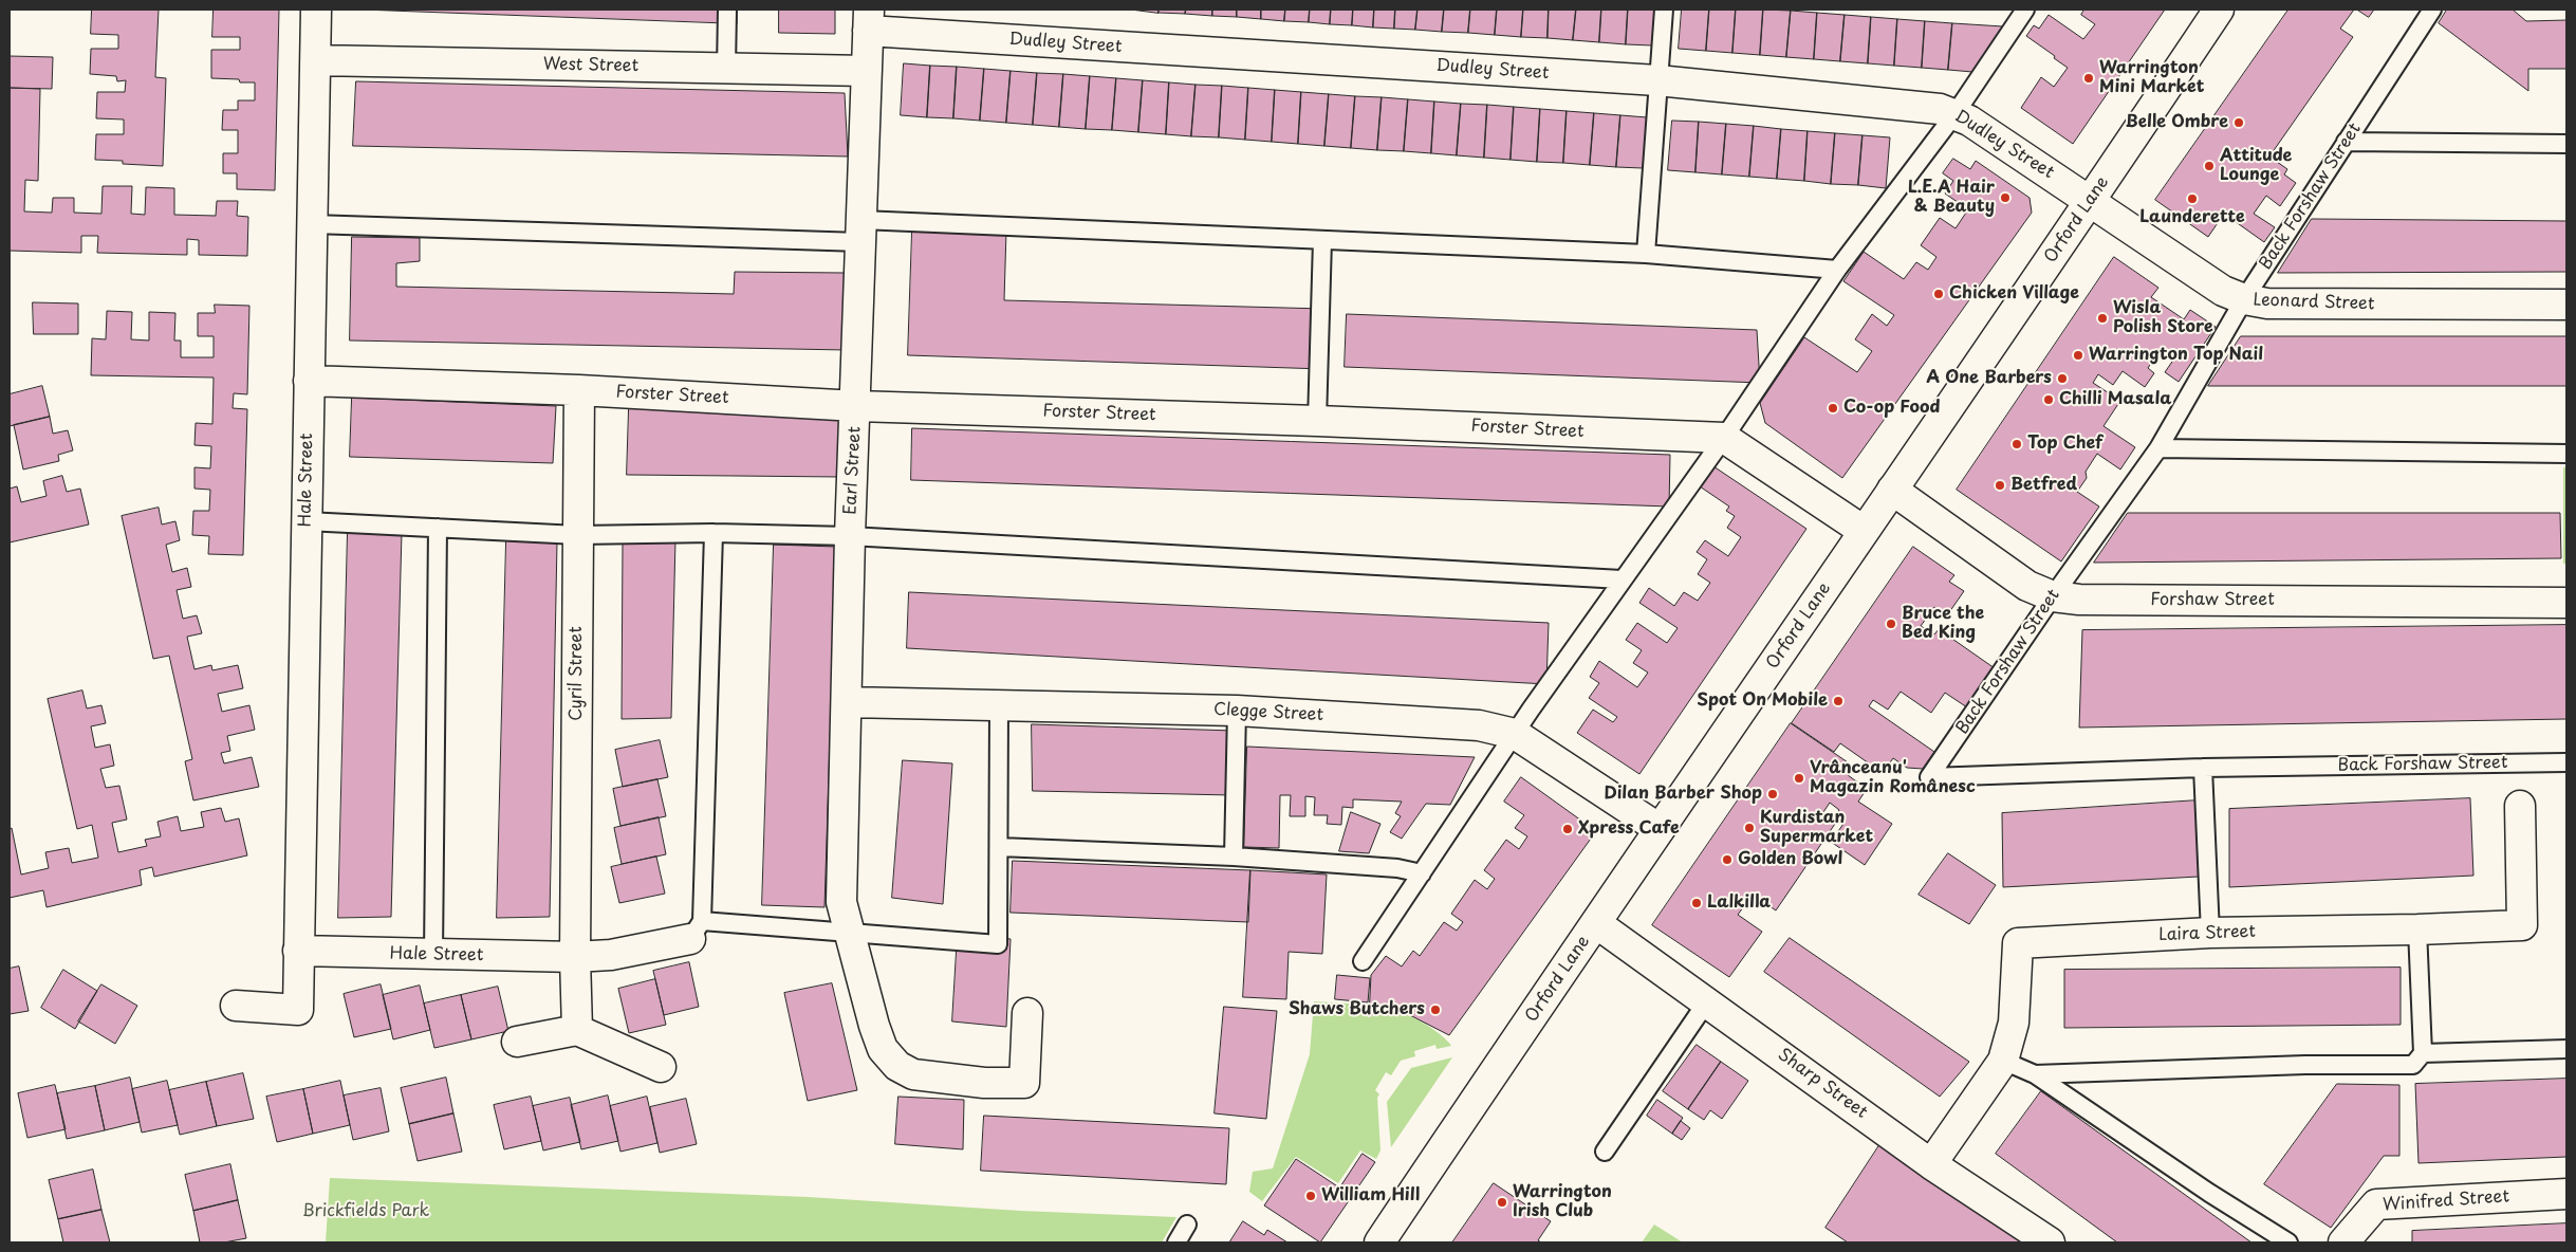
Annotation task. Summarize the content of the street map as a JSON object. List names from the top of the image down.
{
  "streets": {
    "street": [
      "Dudley Street",
      "West Street",
      "Orford Lane",
      "Leonard Street",
      "Forster Street",
      "Earl Street",
      "Hale Street",
      "Forshaw Street",
      "Cyril Street",
      "Clegge Street",
      "Laira Street",
      "Sharp Street",
      "Winifred Street"
    ],
    "lane": ["Back Forshaw Street"]
  },
  "crossings": [
    ["Dudley Street", "Orford Lane"],
    ["Dudley Street", "Leonard Street"],
    ["Dudley Street", "Earl Street"],
    ["West Street", "Earl Street"],
    ["West Street", "Hale Street"],
    ["Back Forshaw Street", "Leonard Street"],
    ["Back Forshaw Street", "Forshaw Street"],
    ["Orford Lane", "Leonard Street"],
    ["Orford Lane", "Forshaw Street"],
    ["Orford Lane", "Clegge Street"],
    ["Orford Lane", "Sharp Street"],
    ["Forster Street", "Earl Street"],
    ["Forster Street", "Hale Street"],
    ["Forster Street", "Cyril Street"],
    ["Earl Street", "Clegge Street"],
    ["Hale Street", "Cyril Street"],
    ["Laira Street", "Sharp Street"]
  ],
  "parks": ["Brickfields Park"],
  "places": [
    "Warrington Mini Market",
    "Belle Ombre",
    "Attitude Lounge",
    "L.E.A Hair & Beauty",
    "Launderette",
    "Chicken Village",
    "Wisla Polish Store",
    "Warrington Top Nail",
    "A One Barbers",
    "Chilli Masala",
    "Co-op Food",
    "Top Chef",
    "Betfred",
    "Bruce the Bed King",
    "Spot On Mobile",
    "Vrânceanu' Magazin Românesc",
    "Dilan Barber Shop",
    "Kurdistan Supermarket",
    "Xpress Cafe",
    "Golden Bowl",
    "Lalkilla",
    "Shaws Butchers",
    "William Hill",
    "Warrington Irish Club"
  ]
}
